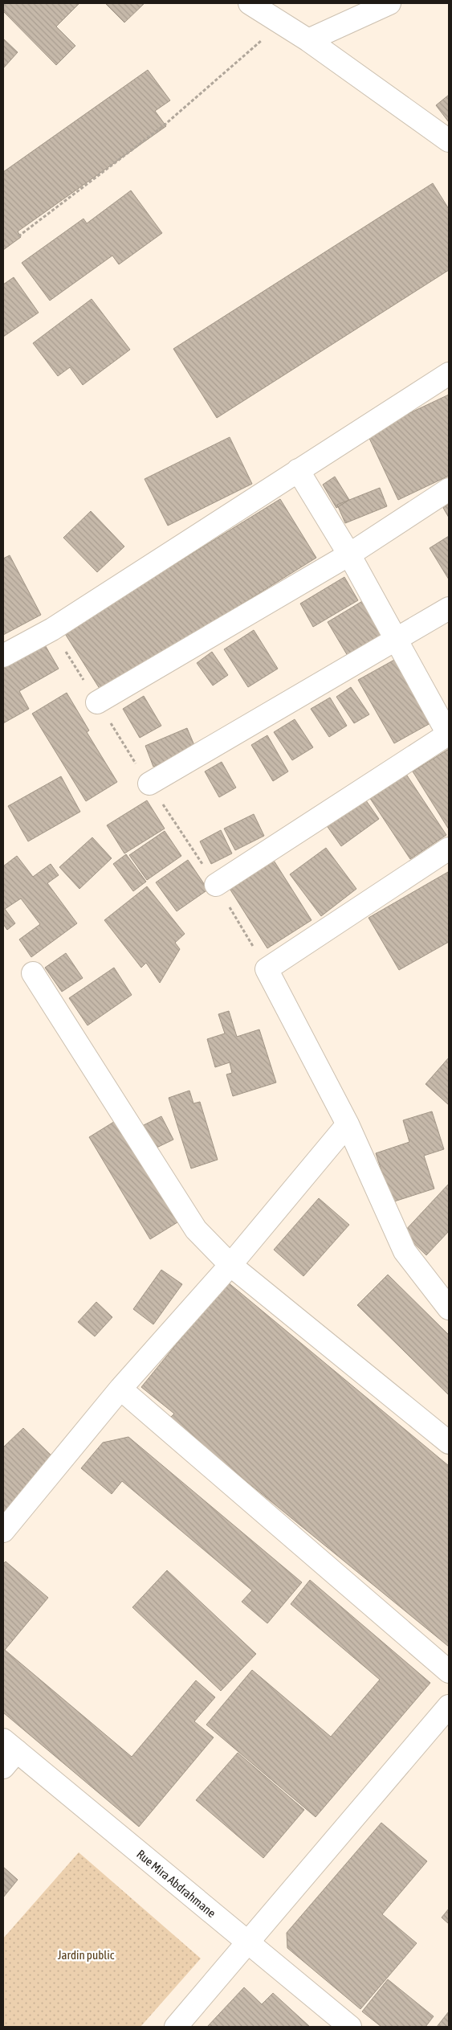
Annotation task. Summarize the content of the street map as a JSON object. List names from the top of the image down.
{
  "streets": {
    "street": ["Rue Mira Abdrahmane"]
  },
  "parks": ["Jardin public"]
}
